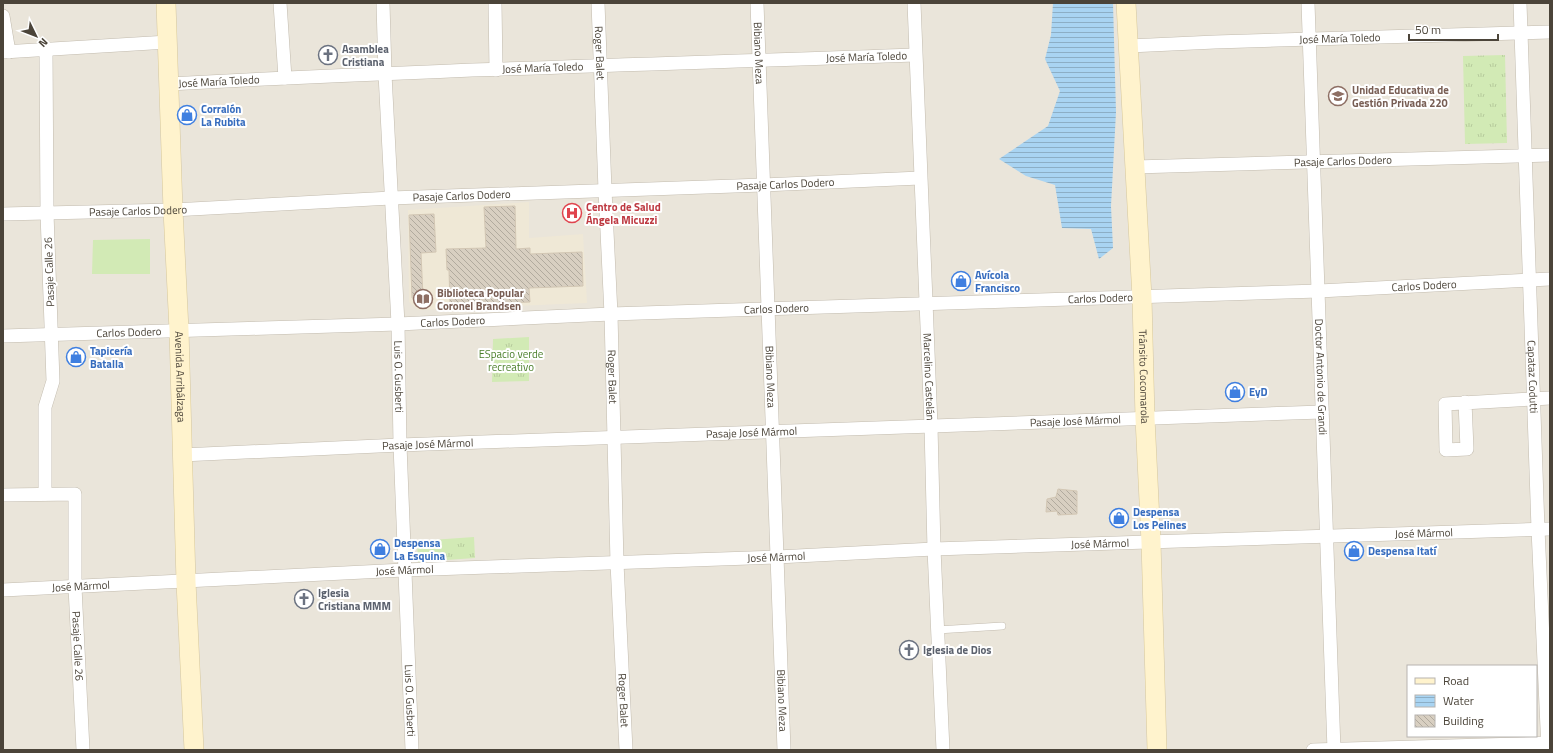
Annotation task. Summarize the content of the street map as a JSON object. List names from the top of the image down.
{
  "streets": {
    "main road": ["Avenida Arribálzaga", "Tránsito Cocomarola"],
    "street": [
      "José María Toledo",
      "Roger Balet",
      "Bibiano Meza",
      "Pasaje Carlos Dodero",
      "Pasaje Calle 26",
      "Carlos Dodero",
      "Luis O. Gusberti",
      "Marcelino Castelán",
      "Doctor Antonio de Grandi",
      "Capataz Codutti",
      "Pasaje José Mármol",
      "José Mármol"
    ]
  },
  "crossings": [
    ["José María Toledo", "Roger Balet"],
    ["José María Toledo", "Bibiano Meza"],
    ["José María Toledo", "Avenida Arribálzaga"],
    ["José María Toledo", "Luis O. Gusberti"],
    ["José María Toledo", "Tránsito Cocomarola"],
    ["José María Toledo", "Marcelino Castelán"],
    ["José María Toledo", "Doctor Antonio de Grandi"],
    ["José María Toledo", "Capataz Codutti"],
    ["Roger Balet", "Pasaje Carlos Dodero"],
    ["Roger Balet", "Carlos Dodero"],
    ["Roger Balet", "Pasaje José Mármol"],
    ["Roger Balet", "José Mármol"],
    ["Bibiano Meza", "Pasaje Carlos Dodero"],
    ["Bibiano Meza", "Carlos Dodero"],
    ["Bibiano Meza", "Pasaje José Mármol"],
    ["Bibiano Meza", "José Mármol"],
    ["Pasaje Carlos Dodero", "Pasaje Calle 26"],
    ["Pasaje Carlos Dodero", "Avenida Arribálzaga"],
    ["Pasaje Carlos Dodero", "Luis O. Gusberti"],
    ["Pasaje Carlos Dodero", "Tránsito Cocomarola"],
    ["Pasaje Carlos Dodero", "Marcelino Castelán"],
    ["Pasaje Carlos Dodero", "Doctor Antonio de Grandi"],
    ["Pasaje Carlos Dodero", "Capataz Codutti"],
    ["Pasaje Calle 26", "Carlos Dodero"],
    ["Pasaje Calle 26", "José Mármol"],
    ["Carlos Dodero", "Avenida Arribálzaga"],
    ["Carlos Dodero", "Luis O. Gusberti"],
    ["Carlos Dodero", "Tránsito Cocomarola"],
    ["Carlos Dodero", "Marcelino Castelán"],
    ["Carlos Dodero", "Doctor Antonio de Grandi"],
    ["Carlos Dodero", "Capataz Codutti"],
    ["Avenida Arribálzaga", "Pasaje José Mármol"],
    ["Avenida Arribálzaga", "José Mármol"],
    ["Luis O. Gusberti", "Pasaje José Mármol"],
    ["Luis O. Gusberti", "José Mármol"],
    ["Tránsito Cocomarola", "Pasaje José Mármol"],
    ["Tránsito Cocomarola", "José Mármol"],
    ["Marcelino Castelán", "Pasaje José Mármol"],
    ["Marcelino Castelán", "José Mármol"],
    ["Doctor Antonio de Grandi", "Pasaje José Mármol"],
    ["Doctor Antonio de Grandi", "José Mármol"],
    ["Capataz Codutti", "José Mármol"]
  ],
  "parks": ["ESpacio verde recreativo"],
  "places": {
    "church": ["Asamblea Cristiana", "Iglesia Cristiana MMM", "Iglesia de Dios"],
    "school or university": ["Unidad Educativa de Gestión Privada 220"],
    "shop": [
      "Corralón La Rubita",
      "Avícola Francisco",
      "Tapicería Batalla",
      "EyD",
      "Despensa Los Pelines",
      "Despensa La Esquina",
      "Despensa Itatí"
    ],
    "hospital": ["Centro de Salud Ángela Micuzzi"],
    "library": ["Biblioteca Popular Coronel Brandsen"]
  },
  "legend": ["Road", "Water", "Building"],
  "scale_bar": "50 m",
  "north": "bottom right"
}
